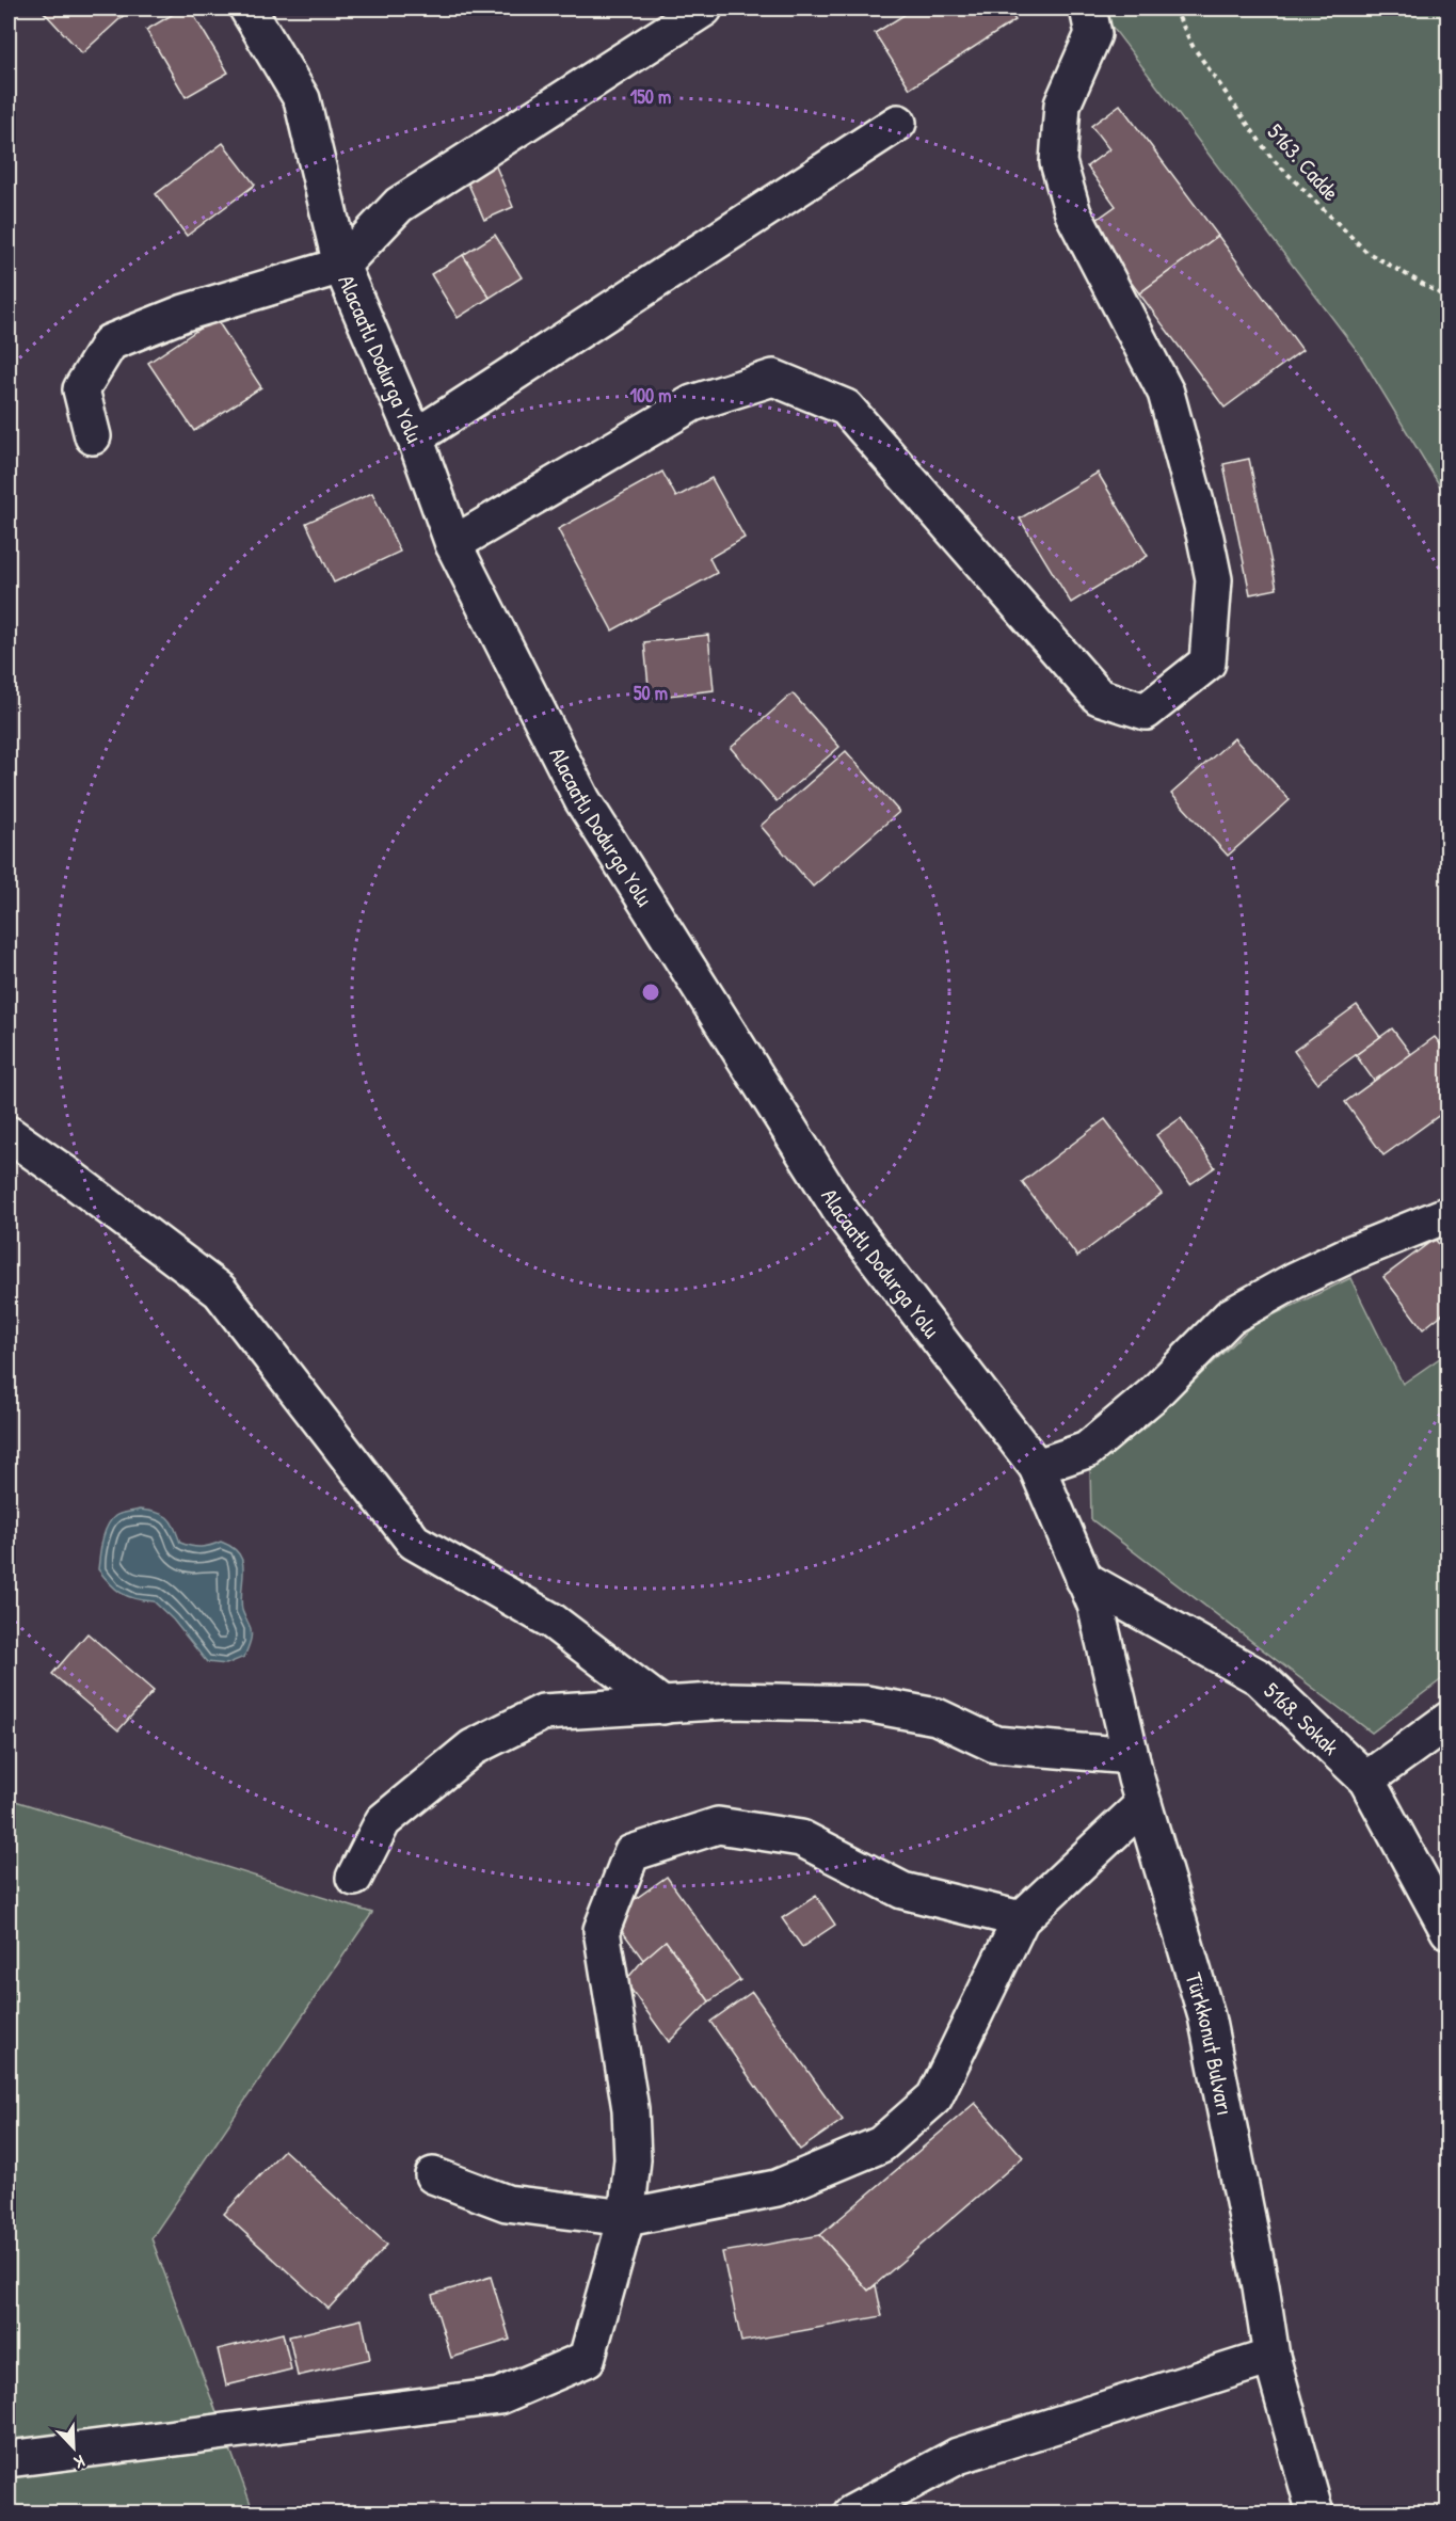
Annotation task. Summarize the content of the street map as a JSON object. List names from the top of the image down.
{
  "streets": {
    "street": ["Alacaatlı Dodurga Yolu", "5168. Sokak", "Türkkonut Bulvarı"],
    "path": ["5163. Cadde"]
  },
  "crossings": [
    ["Alacaatlı Dodurga Yolu", "5168. Sokak"],
    ["Alacaatlı Dodurga Yolu", "Türkkonut Bulvarı"],
    ["5168. Sokak", "Türkkonut Bulvarı"]
  ],
  "north": "bottom right",
  "rings": ["150 m", "100 m", "50 m"]
}
